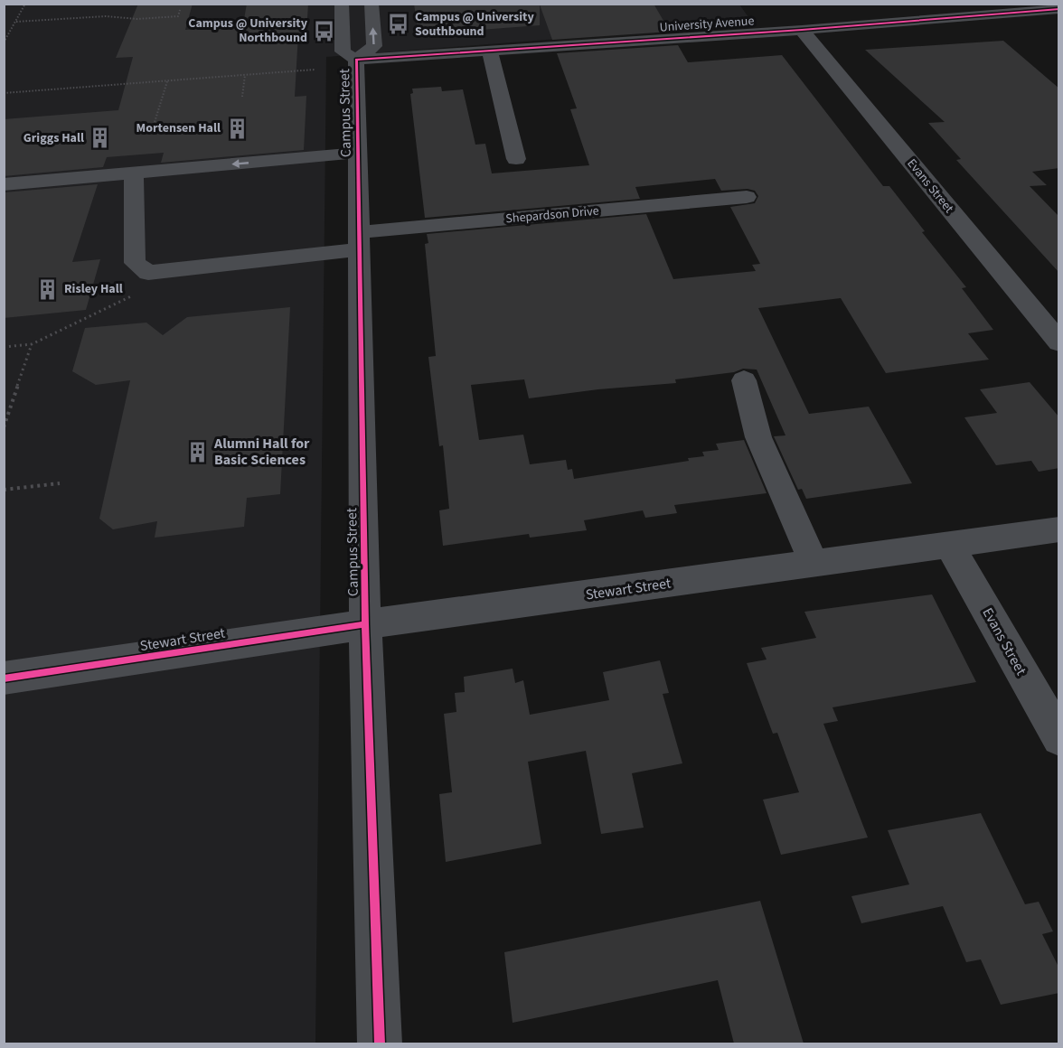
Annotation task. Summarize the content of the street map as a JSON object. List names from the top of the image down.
{
  "streets": {
    "street": [
      "University Avenue",
      "Campus Street",
      "Evans Street",
      "Shepardson Drive",
      "Stewart Street"
    ]
  },
  "crossings": [
    ["University Avenue", "Campus Street"],
    ["University Avenue", "Evans Street"],
    ["Campus Street", "Shepardson Drive"],
    ["Campus Street", "Stewart Street"],
    ["Evans Street", "Stewart Street"]
  ],
  "places": {
    "bus stop": ["Campus @ University Southbound", "Campus @ University Northbound"],
    "building": [
      "Mortensen Hall",
      "Griggs Hall",
      "Risley Hall",
      "Alumni Hall for Basic Sciences"
    ]
  }
}
